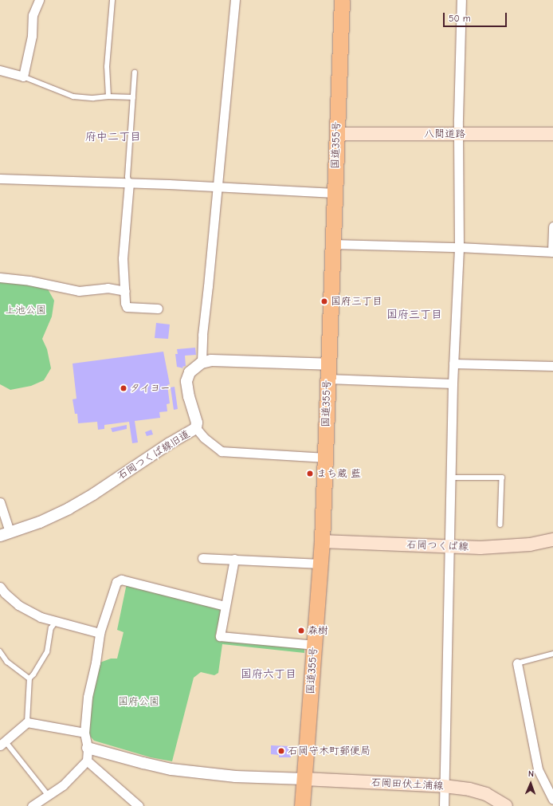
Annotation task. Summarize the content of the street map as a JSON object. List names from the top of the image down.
{
  "streets": {
    "highway": ["国道355号"],
    "main road": ["八間道路", "石岡つくば線", "石岡田伏土浦線"],
    "street": ["石岡つくば線旧道"]
  },
  "crossings": [
    ["八間道路", "国道355号"],
    ["国道355号", "石岡つくば線"],
    ["国道355号", "石岡田伏土浦線"]
  ],
  "districts": ["府中二丁目", "国府三丁目", "国府六丁目"],
  "parks": ["上池公園", "国府公園"],
  "places": [
    "国府三丁目",
    "タイヨー",
    "まち蔵 藍",
    "森樹",
    "石岡守木町郵便局"
  ],
  "scale_bar": "50 m",
  "north": "top"
}
